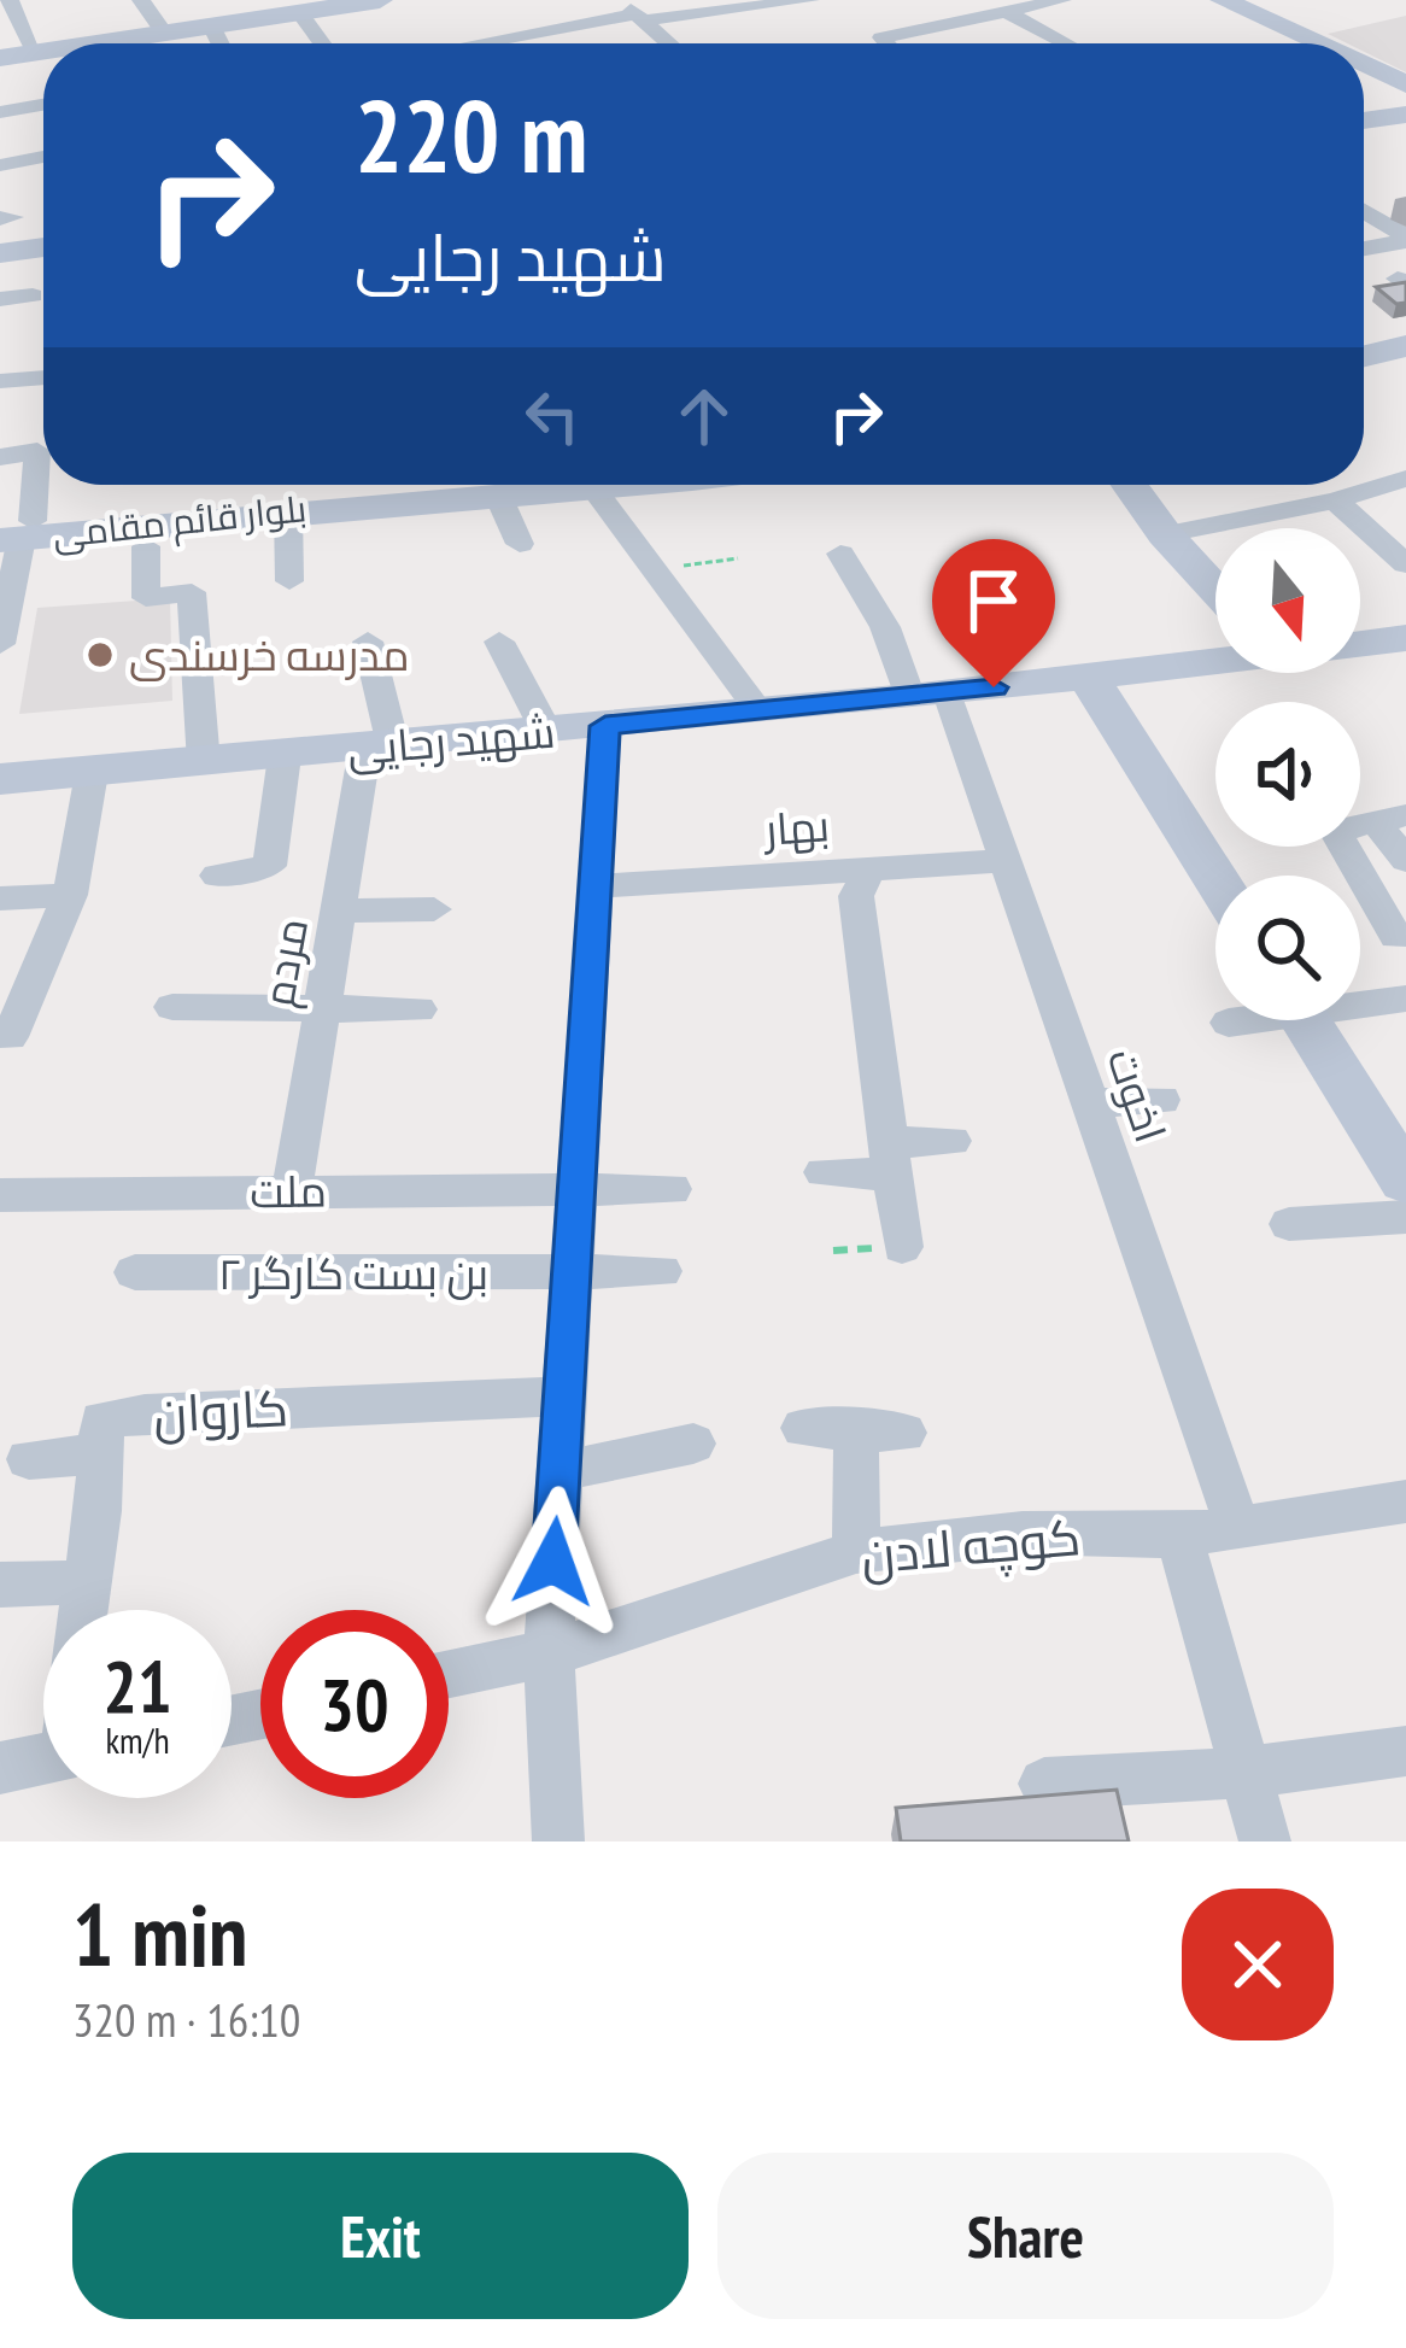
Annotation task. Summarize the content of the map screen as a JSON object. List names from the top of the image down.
{
  "streets": {
    "main road": ["بلوار قائم مقامی", "شهید رجایی"],
    "street": [
      "بهار",
      "مردم",
      "اخوت",
      "ملت",
      "بن بست کارگر ۲",
      "کاروان",
      "کوچه لادن"
    ]
  },
  "crossings": [
    ["شهید رجایی", "مردم"],
    ["شهید رجایی", "اخوت"],
    ["بهار", "اخوت"],
    ["مردم", "ملت"],
    ["اخوت", "کوچه لادن"]
  ],
  "places": ["مدرسه خرسندی"],
  "north": "bottom",
  "page": {
    "turn": ["220 m", "شهید رجایی"],
    "speed": "21 km/h",
    "limit": "30",
    "heading": ["1 min", "320 m · 16:10"],
    "buttons": ["Exit", "Share"]
  }
}
